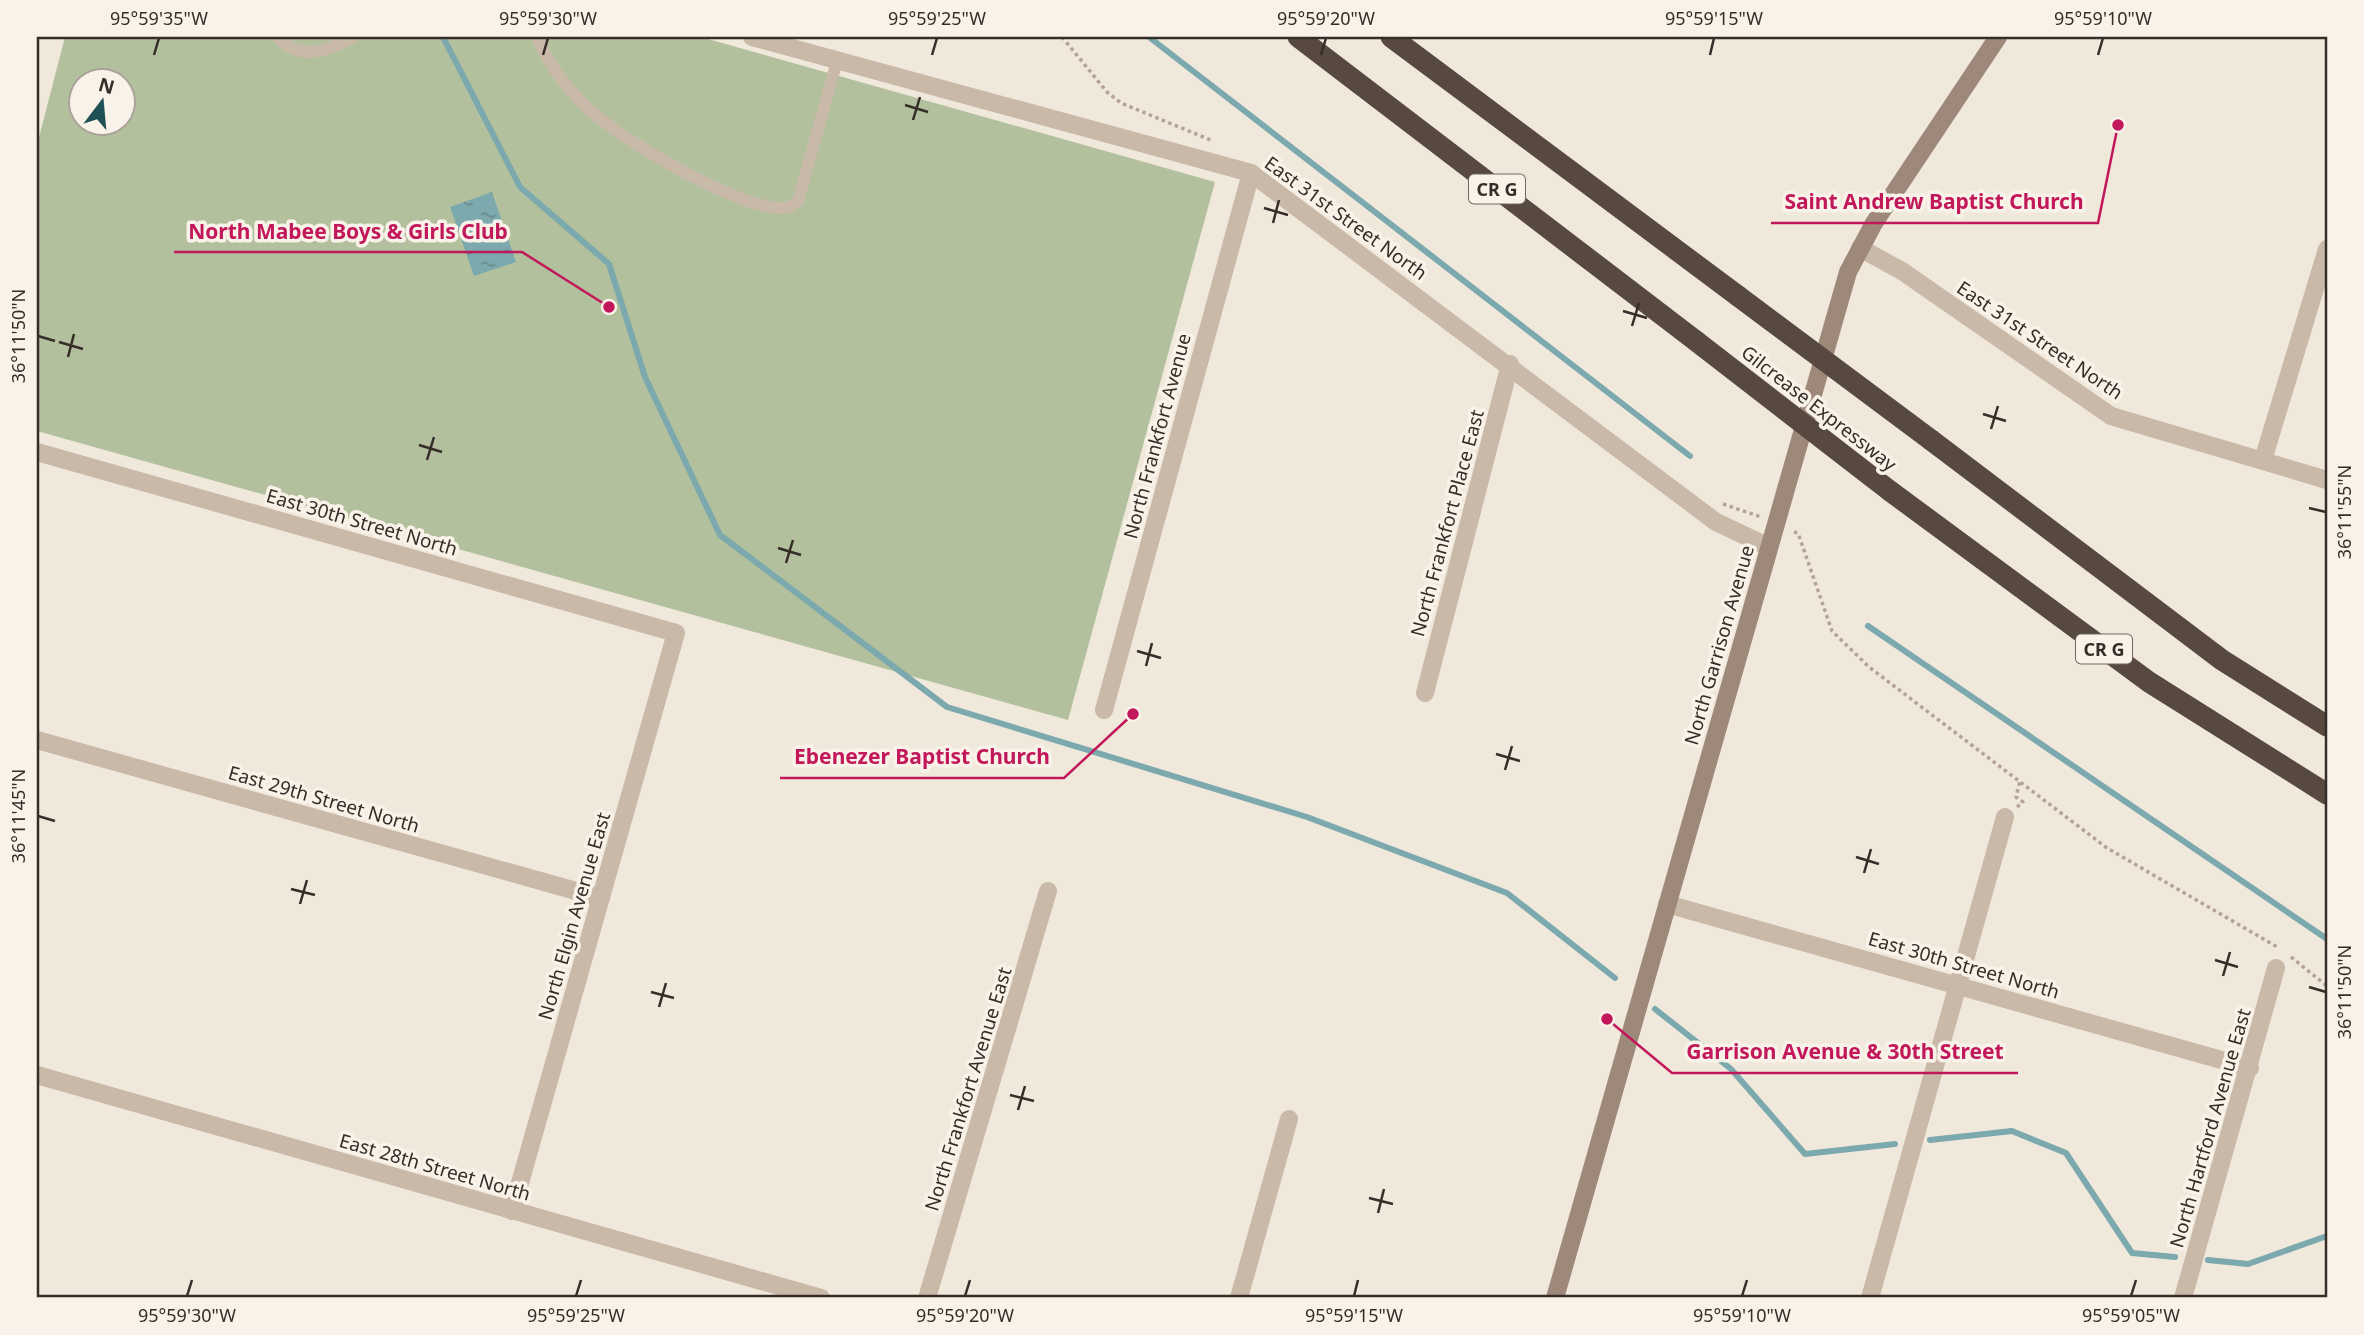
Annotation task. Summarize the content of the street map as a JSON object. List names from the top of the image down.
{
  "streets": {
    "highway": ["CR G", "Gilcrease Expressway"],
    "street": [
      "East 31st Street North",
      "North Frankfort Avenue",
      "East 30th Street North",
      "North Frankfort Place East",
      "North Garrison Avenue",
      "East 29th Street North",
      "North Elgin Avenue East",
      "North Frankfort Avenue East",
      "North Hartford Avenue East",
      "East 28th Street North"
    ]
  },
  "crossings": [
    ["East 31st Street North", "North Frankfort Avenue"],
    ["East 31st Street North", "North Frankfort Place East"],
    ["East 31st Street North", "North Garrison Avenue"],
    ["East 30th Street North", "North Garrison Avenue"],
    ["East 30th Street North", "North Elgin Avenue East"],
    ["East 30th Street North", "North Hartford Avenue East"],
    ["East 29th Street North", "North Elgin Avenue East"],
    ["North Elgin Avenue East", "East 28th Street North"]
  ],
  "places": [
    "Saint Andrew Baptist Church",
    "North Mabee Boys & Girls Club",
    "Ebenezer Baptist Church",
    "Garrison Avenue & 30th Street"
  ],
  "north": "top",
  "coordinates": [
    "95°59'35\"W",
    "95°59'30\"W",
    "95°59'25\"W",
    "95°59'20\"W",
    "95°59'15\"W",
    "95°59'10\"W",
    "36°11'50\"N",
    "36°11'55\"N",
    "36°11'45\"N",
    "95°59'05\"W"
  ]
}
